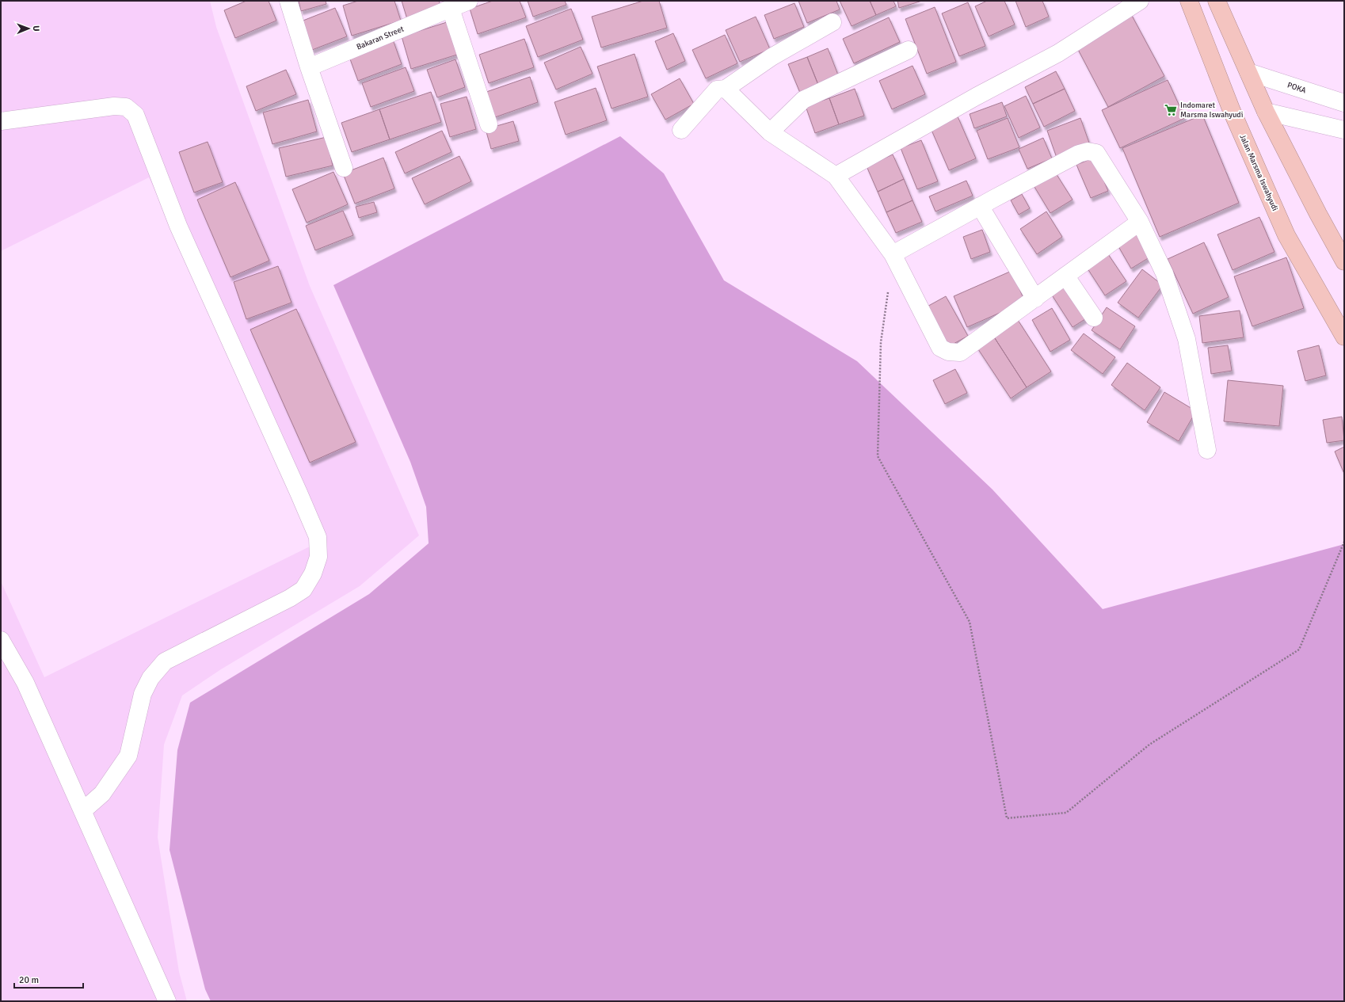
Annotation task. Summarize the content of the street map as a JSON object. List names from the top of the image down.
{
  "streets": {
    "highway": ["Jalan Marsma Iswahyudi"],
    "street": ["Bakaran Street", "POKA"]
  },
  "places": {
    "supermarket": ["Indomaret Marsma Iswahyudi"]
  },
  "scale_bar": "20 m",
  "north": "right"
}
